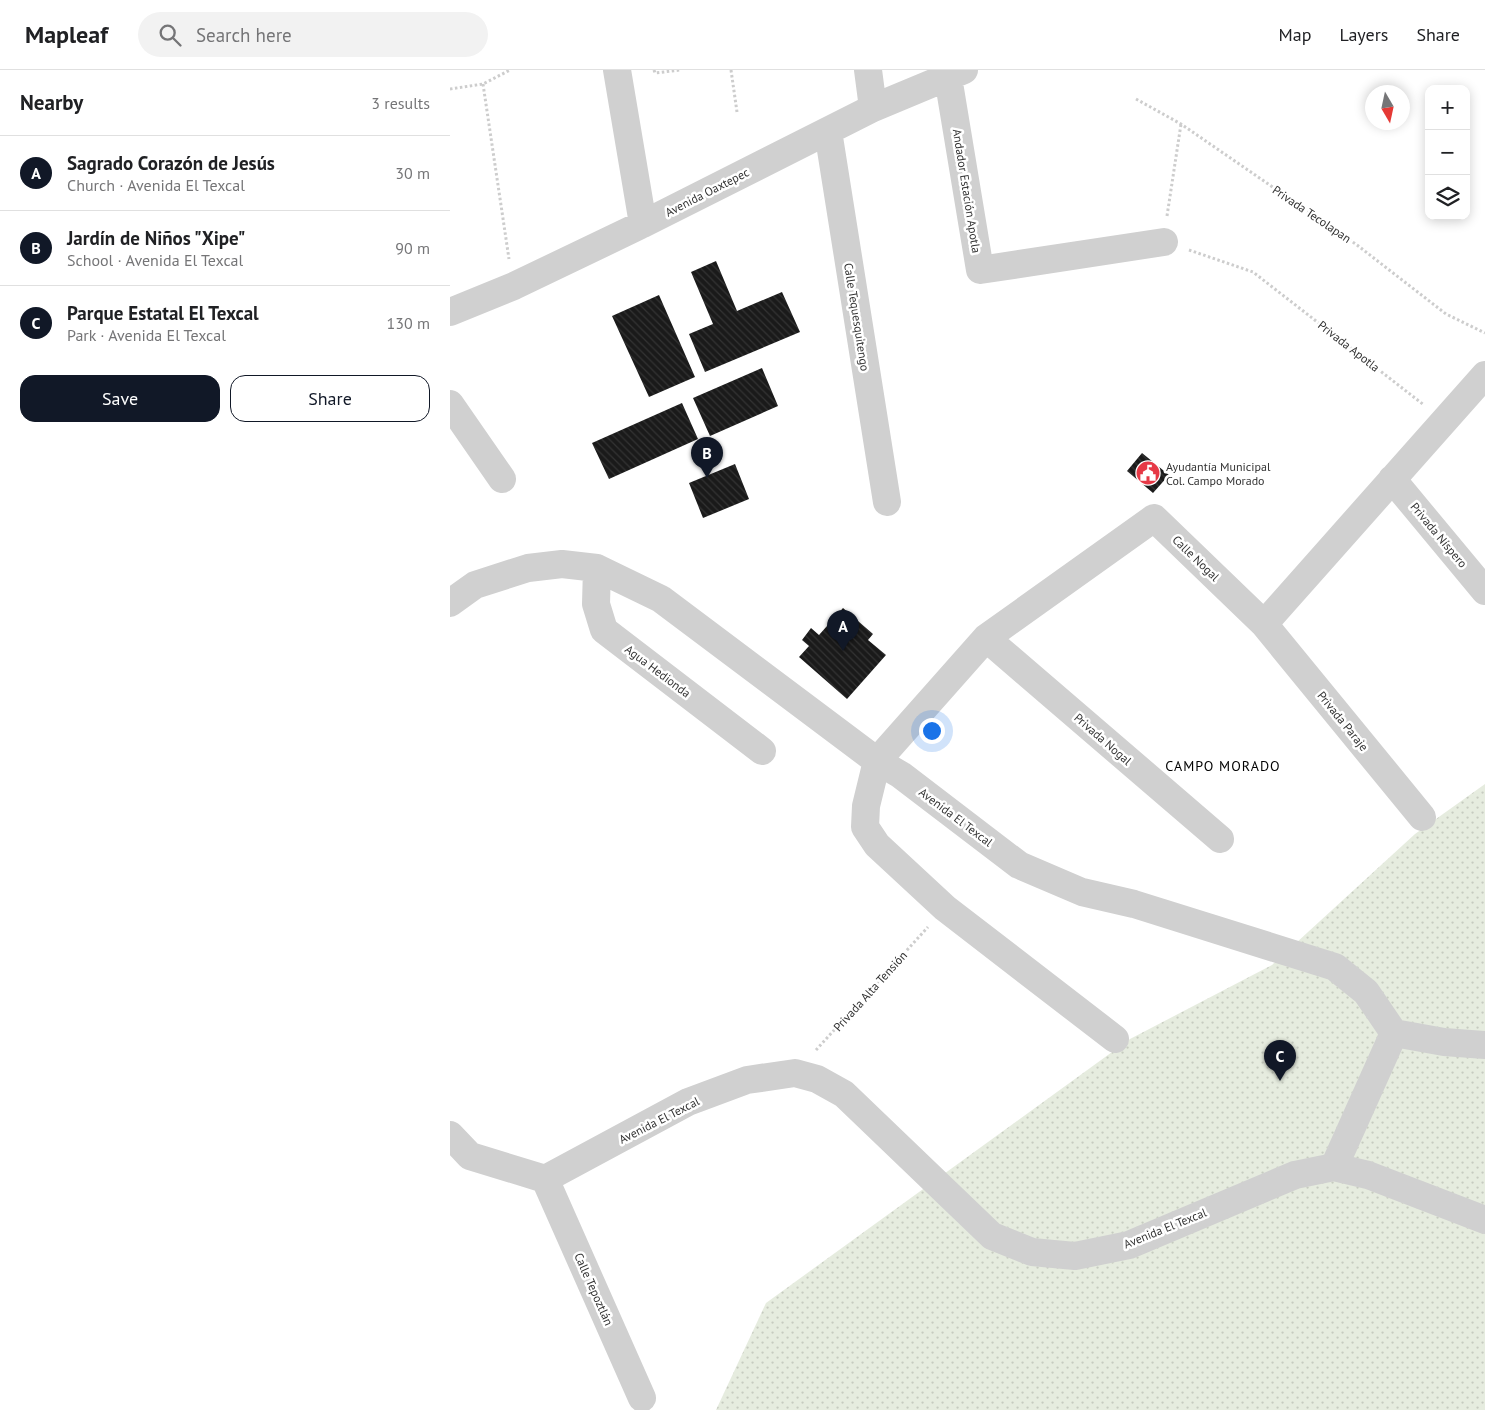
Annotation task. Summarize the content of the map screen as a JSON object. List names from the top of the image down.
{
  "streets": {
    "street": [
      "Andador Estación Apotla",
      "Avenida Oaxtepec",
      "Calle Tequesquitengo",
      "Privada Níspero",
      "Calle Nogal",
      "Agua Hedionda",
      "Privada Paraje",
      "Privada Nogal",
      "Avenida El Texcal",
      "Calle Tepoztlán"
    ],
    "path": ["Privada Tecolapan", "Privada Apotla", "Privada Alta Tensión"]
  },
  "crossings": [
    ["Andador Estación Apotla", "Avenida Oaxtepec"],
    ["Andador Estación Apotla", "Privada Apotla"],
    ["Avenida Oaxtepec", "Calle Tequesquitengo"],
    ["Calle Nogal", "Privada Paraje"],
    ["Calle Nogal", "Privada Nogal"],
    ["Calle Nogal", "Avenida El Texcal"],
    ["Agua Hedionda", "Avenida El Texcal"],
    ["Avenida El Texcal", "Privada Alta Tensión"],
    ["Avenida El Texcal", "Calle Tepoztlán"]
  ],
  "districts": ["CAMPO MORADO"],
  "places": {
    "public building": ["Ayudantía Municipal Col. Campo Morado"]
  },
  "north": "bottom",
  "page": {
    "header": "Mapleaf",
    "search": "Search here",
    "nav": ["Map", "Layers", "Share"],
    "heading": ["Nearby", "3 results"],
    "map_buttons": ["+", "−"],
    "list": [
      {
        "mark": "A",
        "name": "Sagrado Corazón de Jesús",
        "note": "Church · Avenida El Texcal",
        "value": "30 m"
      },
      {
        "mark": "B",
        "name": "Jardín de Niños \"Xipe\"",
        "note": "School · Avenida El Texcal",
        "value": "90 m"
      },
      {
        "mark": "C",
        "name": "Parque Estatal El Texcal",
        "note": "Park · Avenida El Texcal",
        "value": "130 m"
      }
    ],
    "buttons": ["Save", "Share"],
    "pins": ["B", "A", "C"]
  }
}
